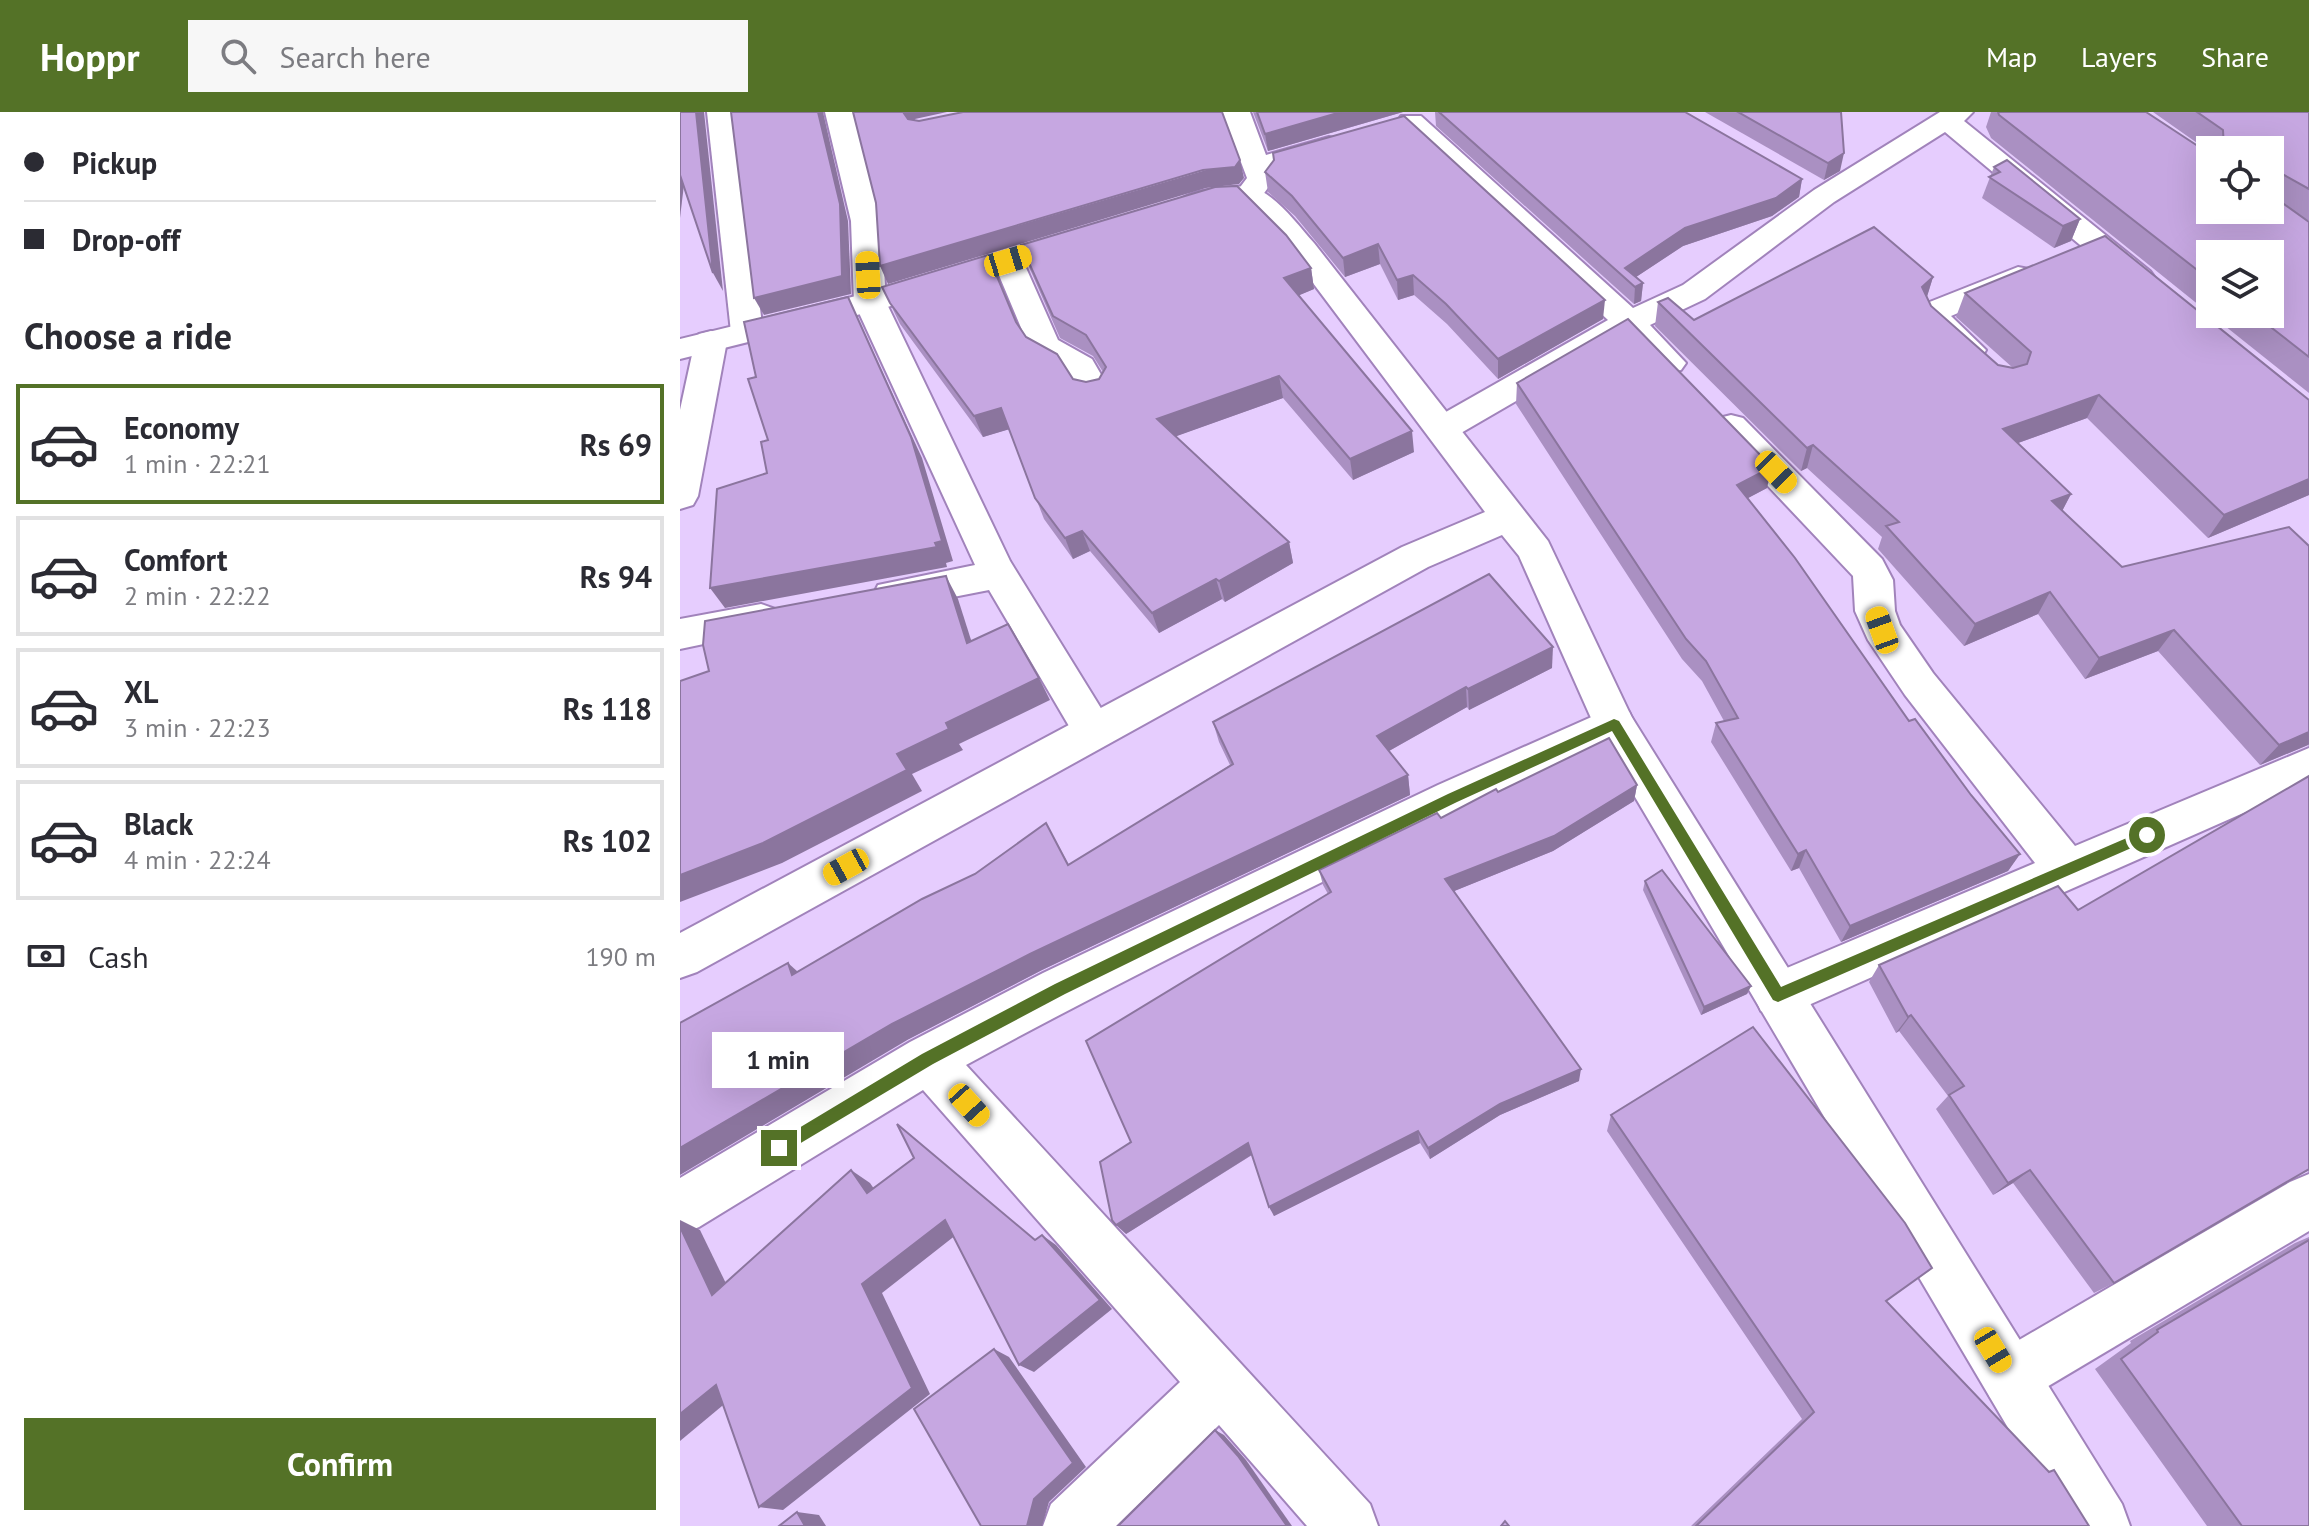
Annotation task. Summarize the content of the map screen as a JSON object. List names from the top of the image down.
{
  "page": {
    "header": "Hoppr",
    "search": "Search here",
    "nav": ["Map", "Layers", "Share"],
    "banner": ["Pickup", "Drop-off"],
    "heading": "Choose a ride",
    "list": [
      {
        "name": "Economy",
        "note": "1 min · 22:21",
        "value": "Rs 69"
      },
      {
        "name": "Comfort",
        "note": "2 min · 22:22",
        "value": "Rs 94"
      },
      {
        "name": "XL",
        "note": "3 min · 22:23",
        "value": "Rs 118"
      },
      {
        "name": "Black",
        "note": "4 min · 22:24",
        "value": "Rs 102"
      }
    ],
    "pay": ["Cash", "190 m"],
    "bubble": "1 min",
    "buttons": "Confirm"
  }
}
